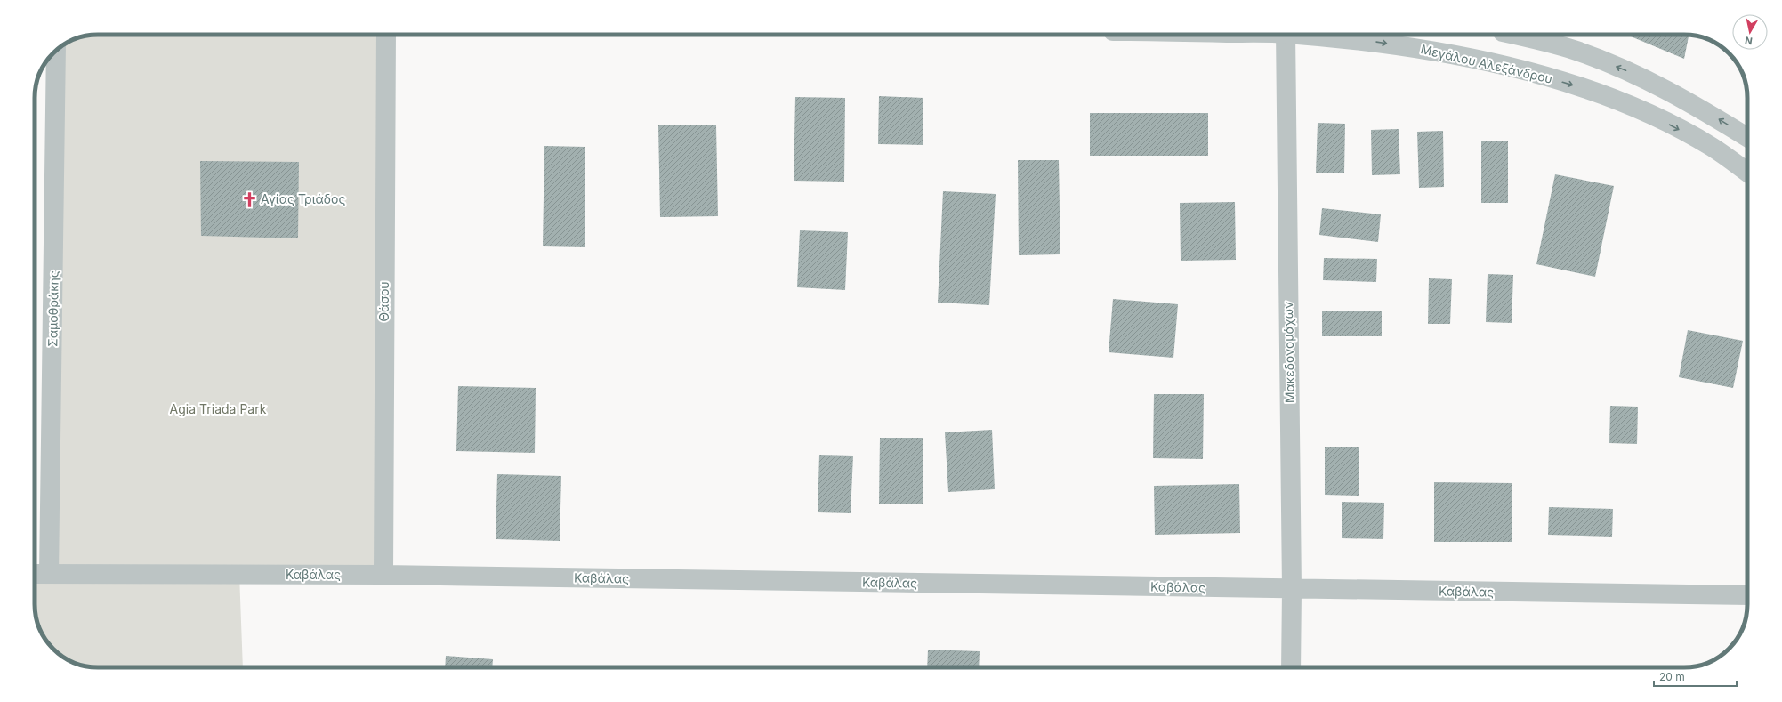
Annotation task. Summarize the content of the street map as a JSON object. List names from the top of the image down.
{
  "streets": {
    "street": [
      "Μεγάλου Αλεξάνδρου",
      "Θάσου",
      "Σαμοθράκης",
      "Μακεδονομάχων",
      "Καβάλας"
    ]
  },
  "crossings": [
    ["Θάσου", "Καβάλας"],
    ["Σαμοθράκης", "Καβάλας"],
    ["Μακεδονομάχων", "Καβάλας"]
  ],
  "parks": ["Agia Triada Park"],
  "places": {
    "church": ["Αγίας Τριάδος"]
  },
  "scale_bar": "20 m",
  "north": "bottom"
}
